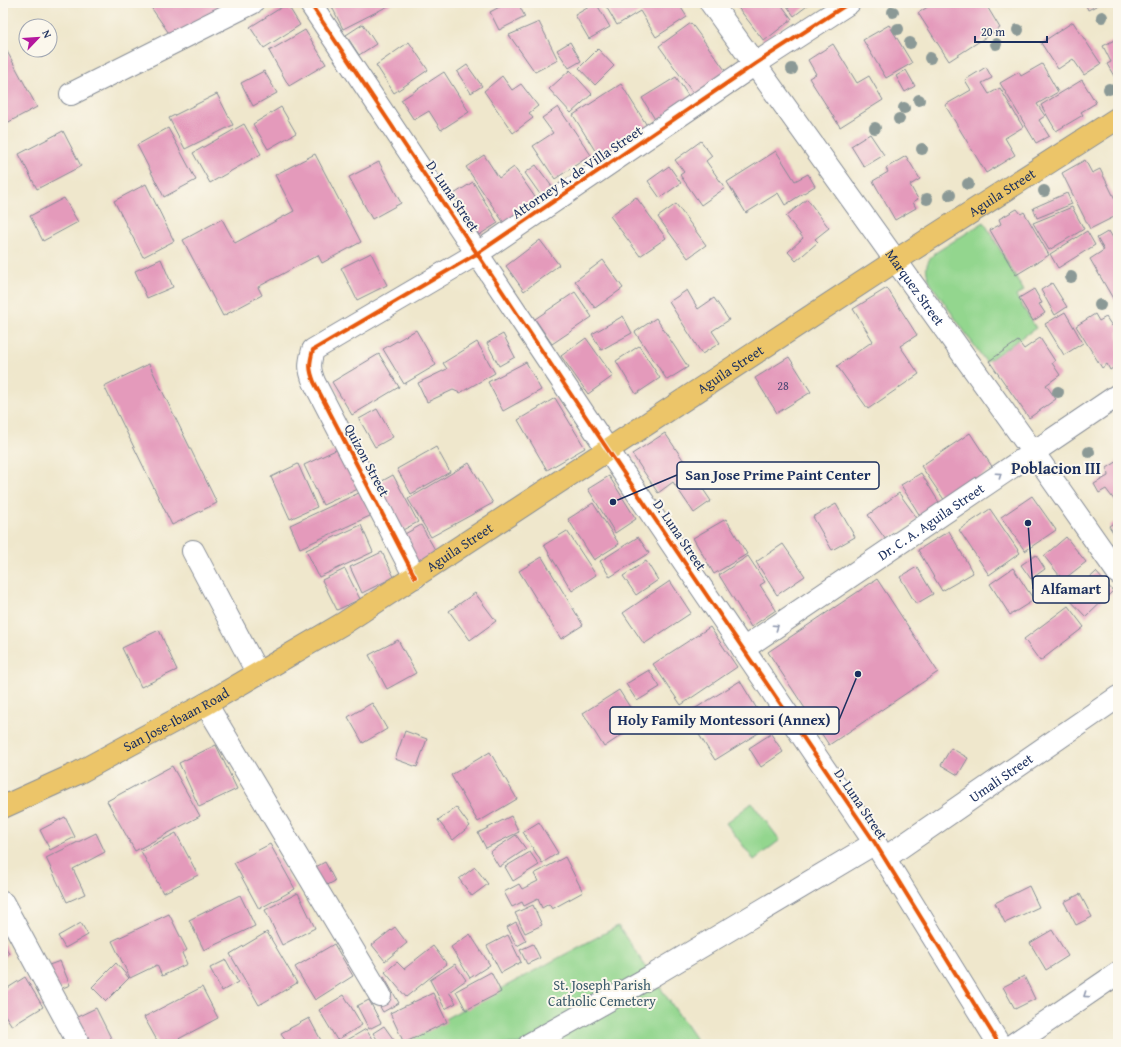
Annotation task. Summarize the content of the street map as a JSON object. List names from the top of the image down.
{
  "streets": {
    "main road": ["Aguila Street", "San Jose-Ibaan Road"],
    "street": [
      "Attorney A. de Villa Street",
      "D. Luna Street",
      "Marquez Street",
      "Quizon Street",
      "Dr. C. A. Aguila Street",
      "Umali Street"
    ]
  },
  "crossings": [
    ["Attorney A. de Villa Street", "D. Luna Street"],
    ["Attorney A. de Villa Street", "Marquez Street"],
    ["Attorney A. de Villa Street", "Quizon Street"],
    ["Aguila Street", "D. Luna Street"],
    ["Aguila Street", "Marquez Street"],
    ["Aguila Street", "Quizon Street"],
    ["Aguila Street", "San Jose-Ibaan Road"],
    ["D. Luna Street", "Dr. C. A. Aguila Street"],
    ["D. Luna Street", "Umali Street"],
    ["Marquez Street", "Dr. C. A. Aguila Street"]
  ],
  "one_way": ["Dr. C. A. Aguila Street"],
  "districts": ["Poblacion III"],
  "parks": ["St. Joseph Parish Catholic Cemetery"],
  "places": ["San Jose Prime Paint Center", "Alfamart", "Holy Family Montessori (Annex)"],
  "house_numbers": ["28"],
  "scale_bar": "20 m",
  "north": "top right"
}
